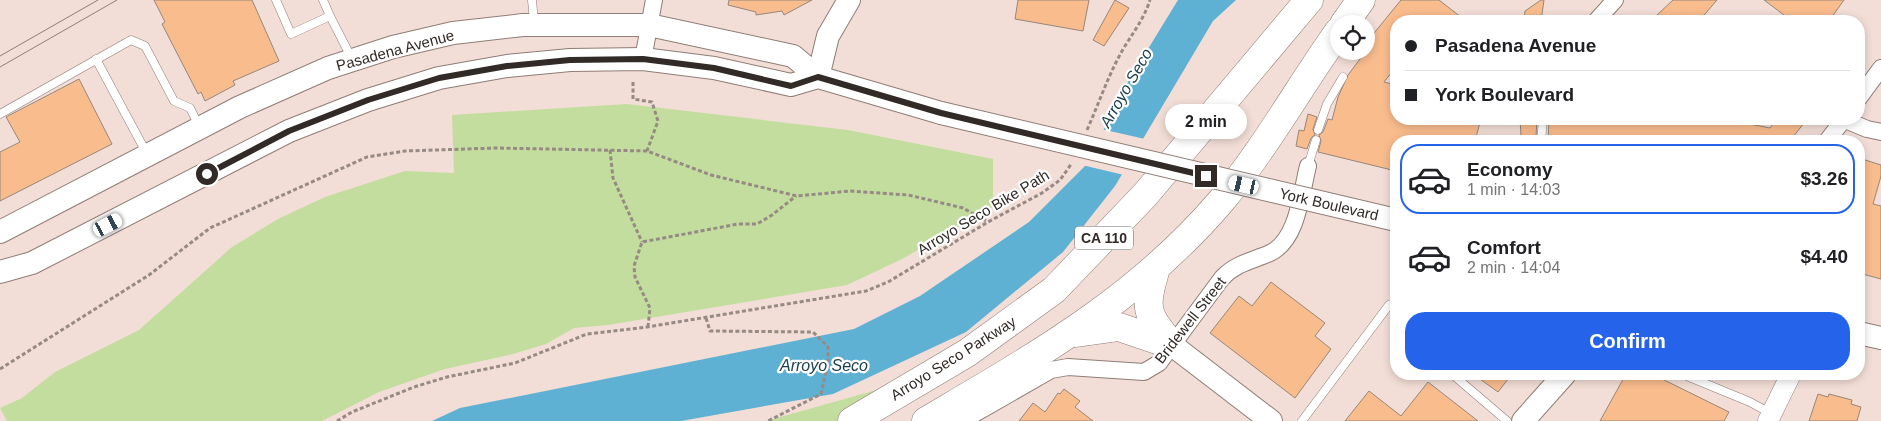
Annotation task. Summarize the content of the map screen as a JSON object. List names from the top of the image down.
{
  "streets": {
    "highway": ["CA 110", "Arroyo Seco Parkway"],
    "main road": ["Pasadena Avenue", "York Boulevard"],
    "street": ["Bridewell Street"],
    "path": ["Arroyo Seco Bike Path"]
  },
  "crossings": [
    ["Pasadena Avenue", "York Boulevard"]
  ],
  "water": ["Arroyo Seco"],
  "page": {
    "banner": ["Pasadena Avenue", "York Boulevard"],
    "bubble": "2 min",
    "list": [
      {
        "name": "Economy",
        "note": "1 min · 14:03",
        "value": "$3.26"
      },
      {
        "name": "Comfort",
        "note": "2 min · 14:04",
        "value": "$4.40"
      }
    ],
    "buttons": "Confirm"
  }
}
